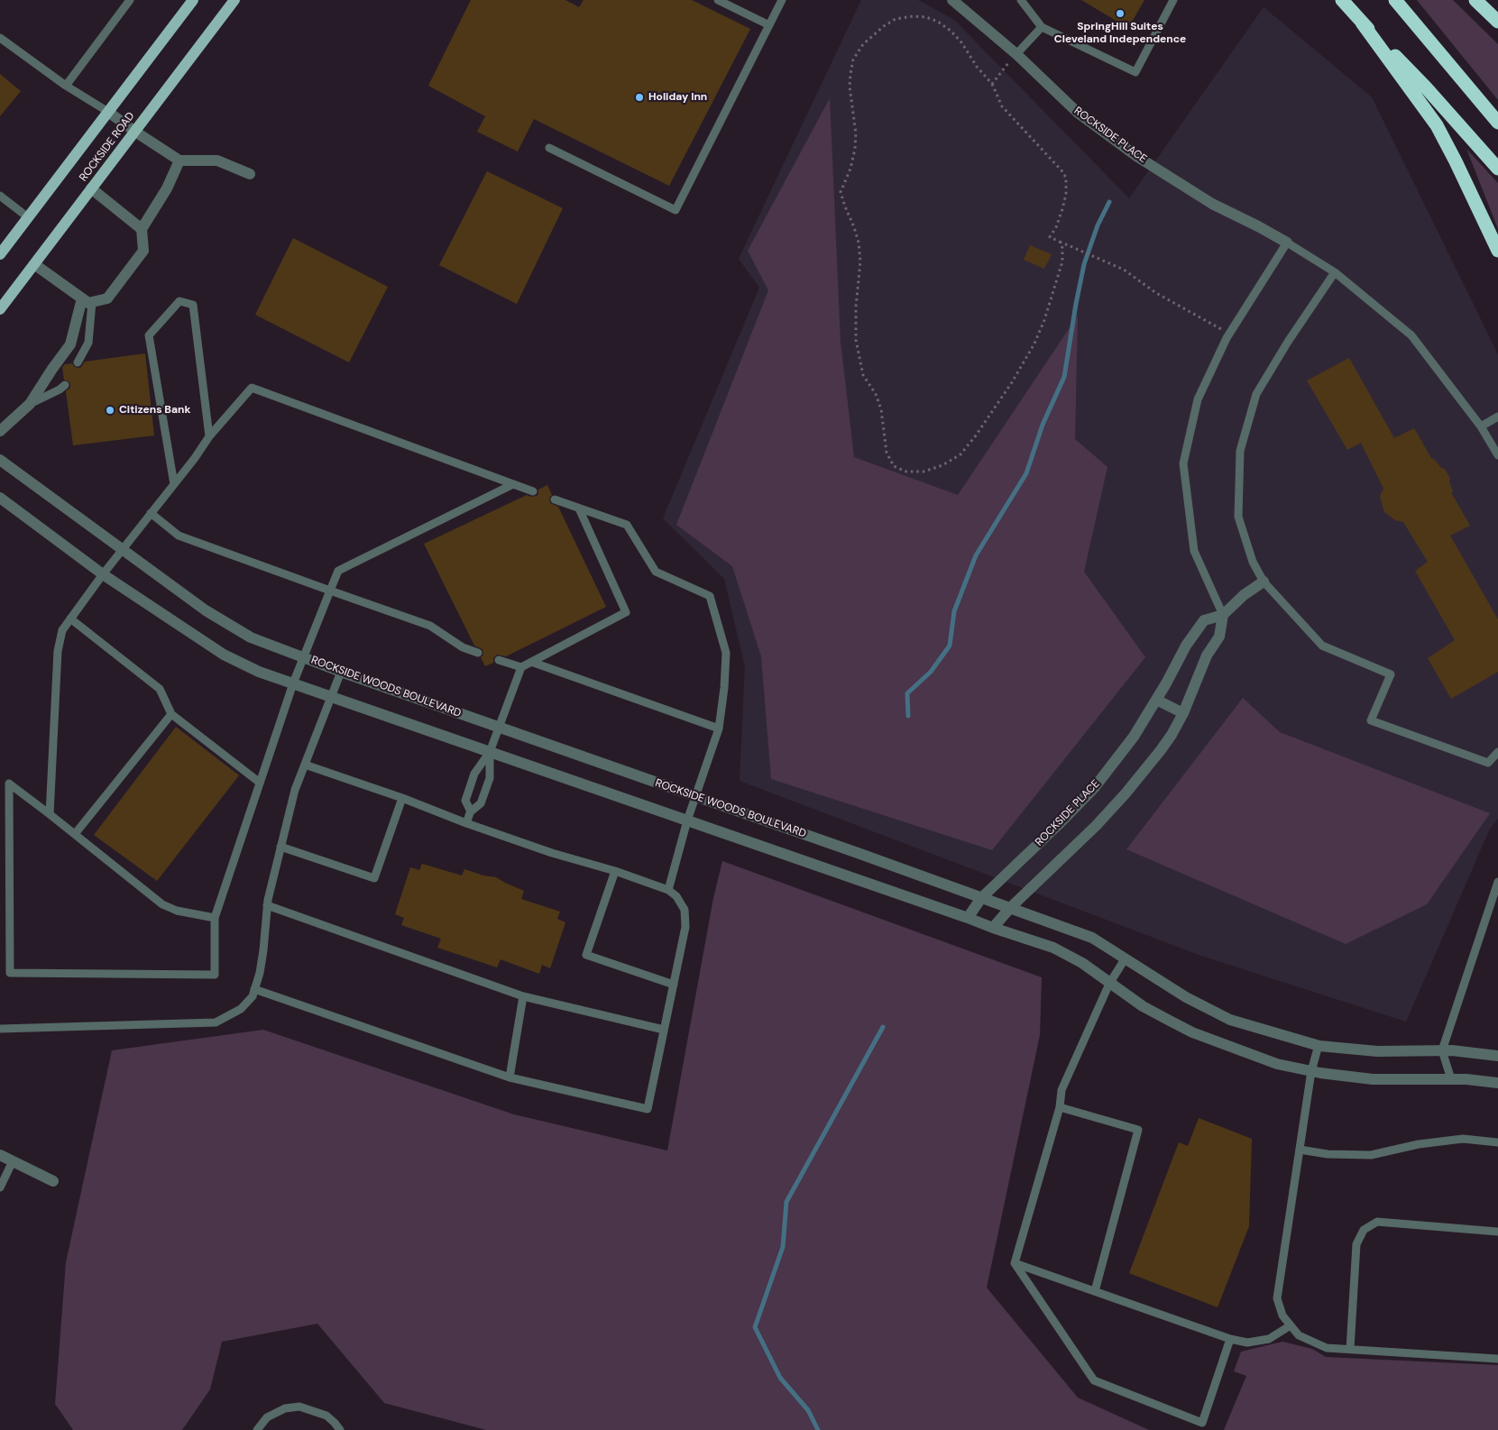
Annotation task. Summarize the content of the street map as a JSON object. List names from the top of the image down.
{
  "streets": {
    "main road": ["ROCKSIDE ROAD"],
    "street": ["ROCKSIDE PLACE", "ROCKSIDE WOODS BOULEVARD"]
  },
  "crossings": [
    ["ROCKSIDE PLACE", "ROCKSIDE WOODS BOULEVARD"]
  ],
  "places": ["SpringHill Suites Cleveland Independence", "Holiday Inn", "Citizens Bank"]
}
